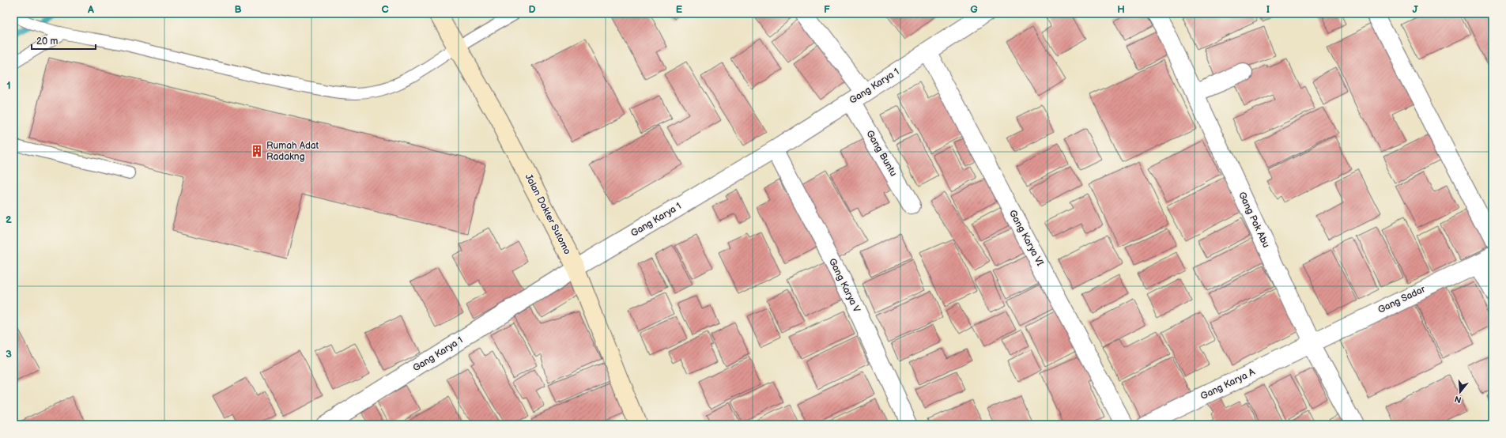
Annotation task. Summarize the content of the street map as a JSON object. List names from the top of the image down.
{
  "streets": {
    "street": [
      "Gang Karya 1",
      "Gang Buntu",
      "Jalan Dokter Sutomo",
      "Gang Pak Abu",
      "Gang Karya VI",
      "Gang Karya V",
      "Gang Sadar",
      "Gang Karya A"
    ]
  },
  "crossings": [
    ["Gang Karya 1", "Gang Buntu"],
    ["Gang Karya 1", "Jalan Dokter Sutomo"],
    ["Gang Karya 1", "Gang Karya VI"],
    ["Gang Karya 1", "Gang Karya V"],
    ["Gang Pak Abu", "Gang Sadar"],
    ["Gang Pak Abu", "Gang Karya A"],
    ["Gang Sadar", "Gang Karya A"]
  ],
  "places": {
    "building": ["Rumah Adat Radakng"]
  },
  "scale_bar": "20 m",
  "north": "bottom",
  "grid": {
    "columns": [
      "A",
      "B",
      "C",
      "D",
      "E",
      "F",
      "G",
      "H",
      "I",
      "J"
    ],
    "rows": ["1", "2", "3"]
  }
}
